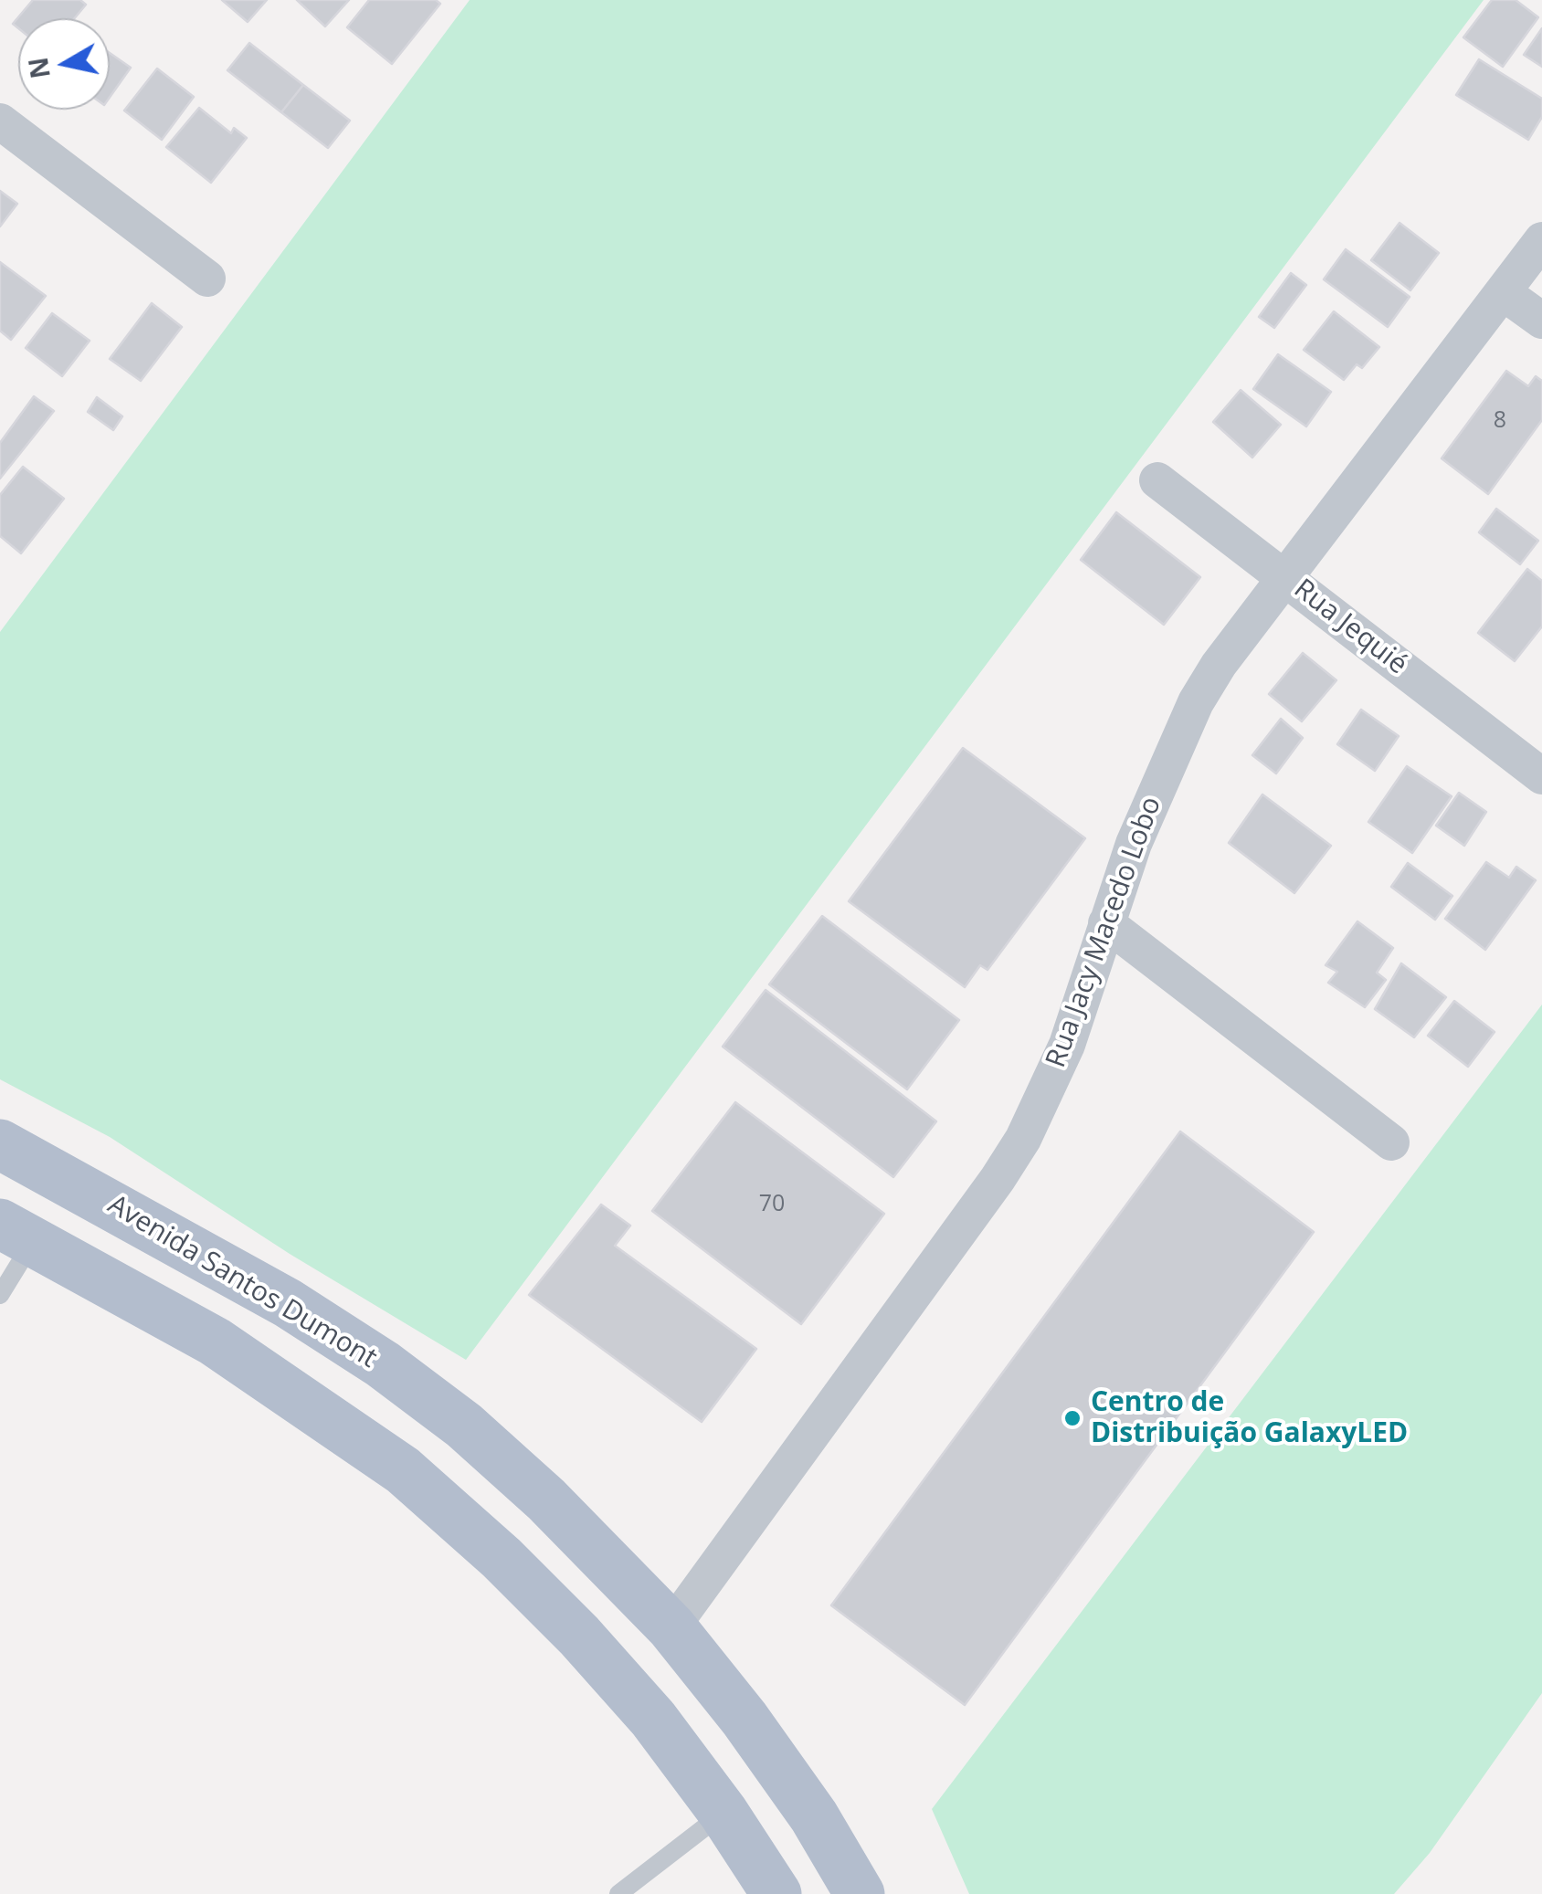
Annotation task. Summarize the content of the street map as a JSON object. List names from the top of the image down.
{
  "streets": {
    "main road": ["Avenida Santos Dumont"],
    "street": ["Rua Jequié", "Rua Jacy Macedo Lobo"]
  },
  "crossings": [
    ["Rua Jequié", "Rua Jacy Macedo Lobo"],
    ["Rua Jacy Macedo Lobo", "Avenida Santos Dumont"]
  ],
  "places": ["Centro de Distribuição GalaxyLED"],
  "house_numbers": ["8", "70"],
  "north": "left"
}
